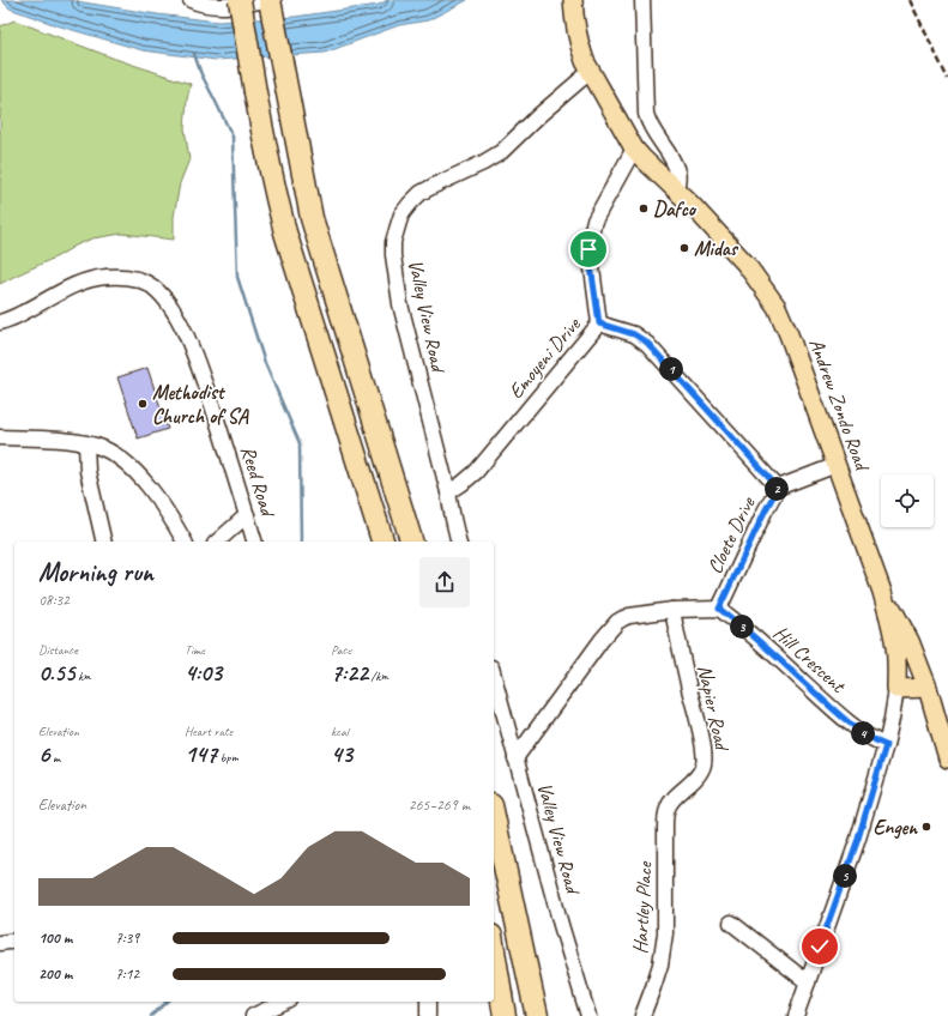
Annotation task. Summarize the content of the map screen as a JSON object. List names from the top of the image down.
{
  "streets": {
    "main road": ["Andrew Zondo Road"],
    "street": [
      "Valley View Road",
      "Emoyeni Drive",
      "Reed Road",
      "Cloete Drive",
      "Hill Crescent",
      "Napier Road",
      "Hartley Place"
    ]
  },
  "crossings": [
    ["Valley View Road", "Emoyeni Drive"],
    ["Valley View Road", "Andrew Zondo Road"],
    ["Emoyeni Drive", "Cloete Drive"],
    ["Andrew Zondo Road", "Cloete Drive"],
    ["Andrew Zondo Road", "Hill Crescent"],
    ["Cloete Drive", "Hill Crescent"],
    ["Napier Road", "Hartley Place"]
  ],
  "places": [
    "Dafco",
    "Midas",
    "Methodist Church of SA",
    "Engen"
  ],
  "page": {
    "pins": [
      "1",
      "2",
      "3",
      "4",
      "5"
    ],
    "heading": ["Morning run", "08:32"],
    "stats": [
      ["Distance", "0.55 km"],
      ["Time", "4:03"],
      ["Pace", "7:22 /km"],
      ["Elevation", "6 m"],
      ["Heart rate", "147 bpm"],
      ["kcal", "43"]
    ],
    "chart": ["Elevation", "265–269 m"],
    "list": [
      {
        "name": "100 m",
        "note": "7:39"
      },
      {
        "name": "200 m",
        "note": "7:12"
      }
    ]
  }
}
